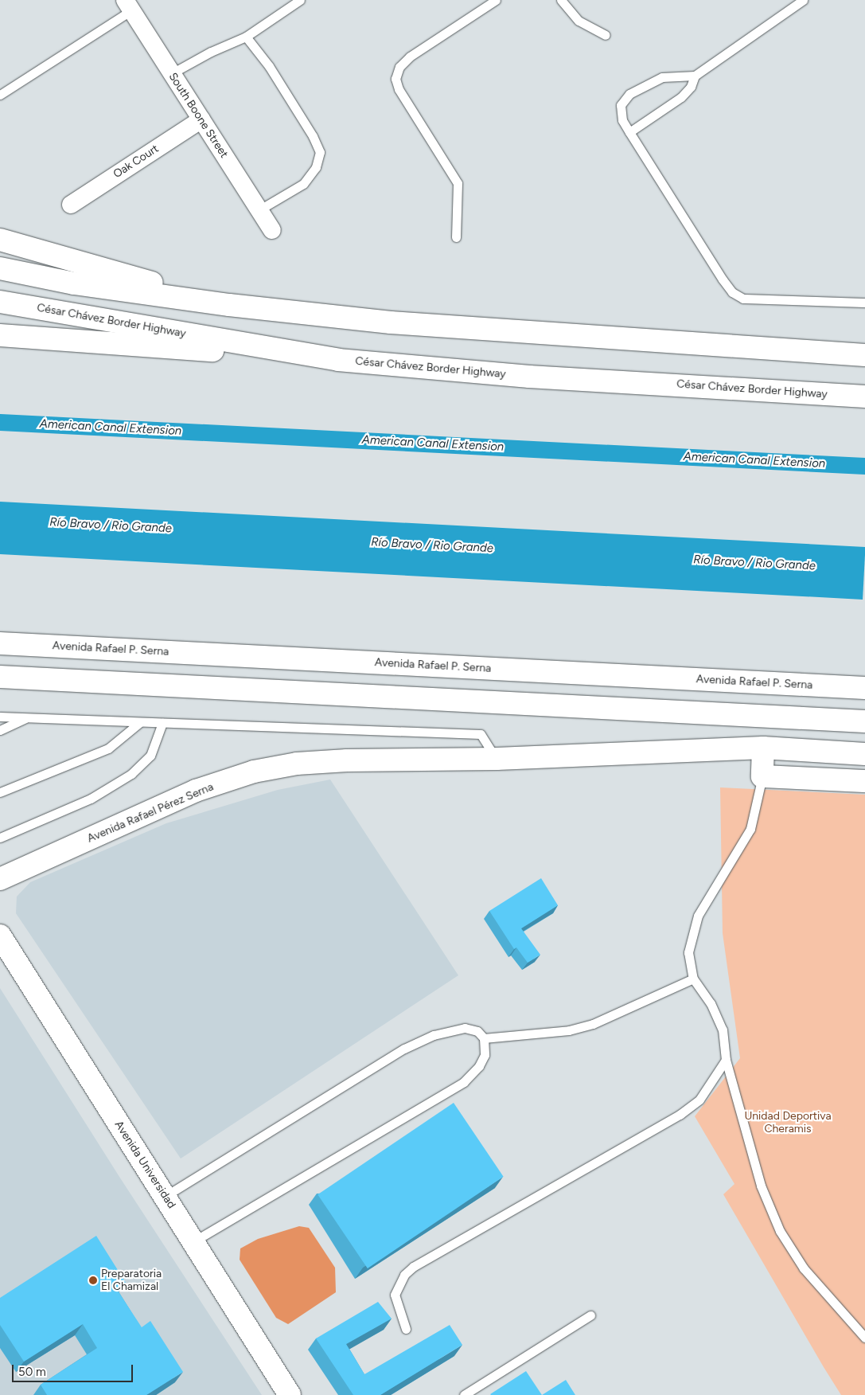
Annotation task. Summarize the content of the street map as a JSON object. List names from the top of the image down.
{
  "streets": {
    "main road": [
      "César Chávez Border Highway",
      "Avenida Rafael P. Serna",
      "Avenida Rafael Pérez Serna",
      "Avenida Universidad"
    ],
    "street": ["South Boone Street", "Oak Court"]
  },
  "crossings": [
    ["South Boone Street", "Oak Court"]
  ],
  "water": ["American Canal Extension", "Río Bravo / Rio Grande"],
  "parks": ["Unidad Deportiva Cheramis"],
  "places": ["Preparatoria El Chamizal"],
  "scale_bar": "50 m"
}
